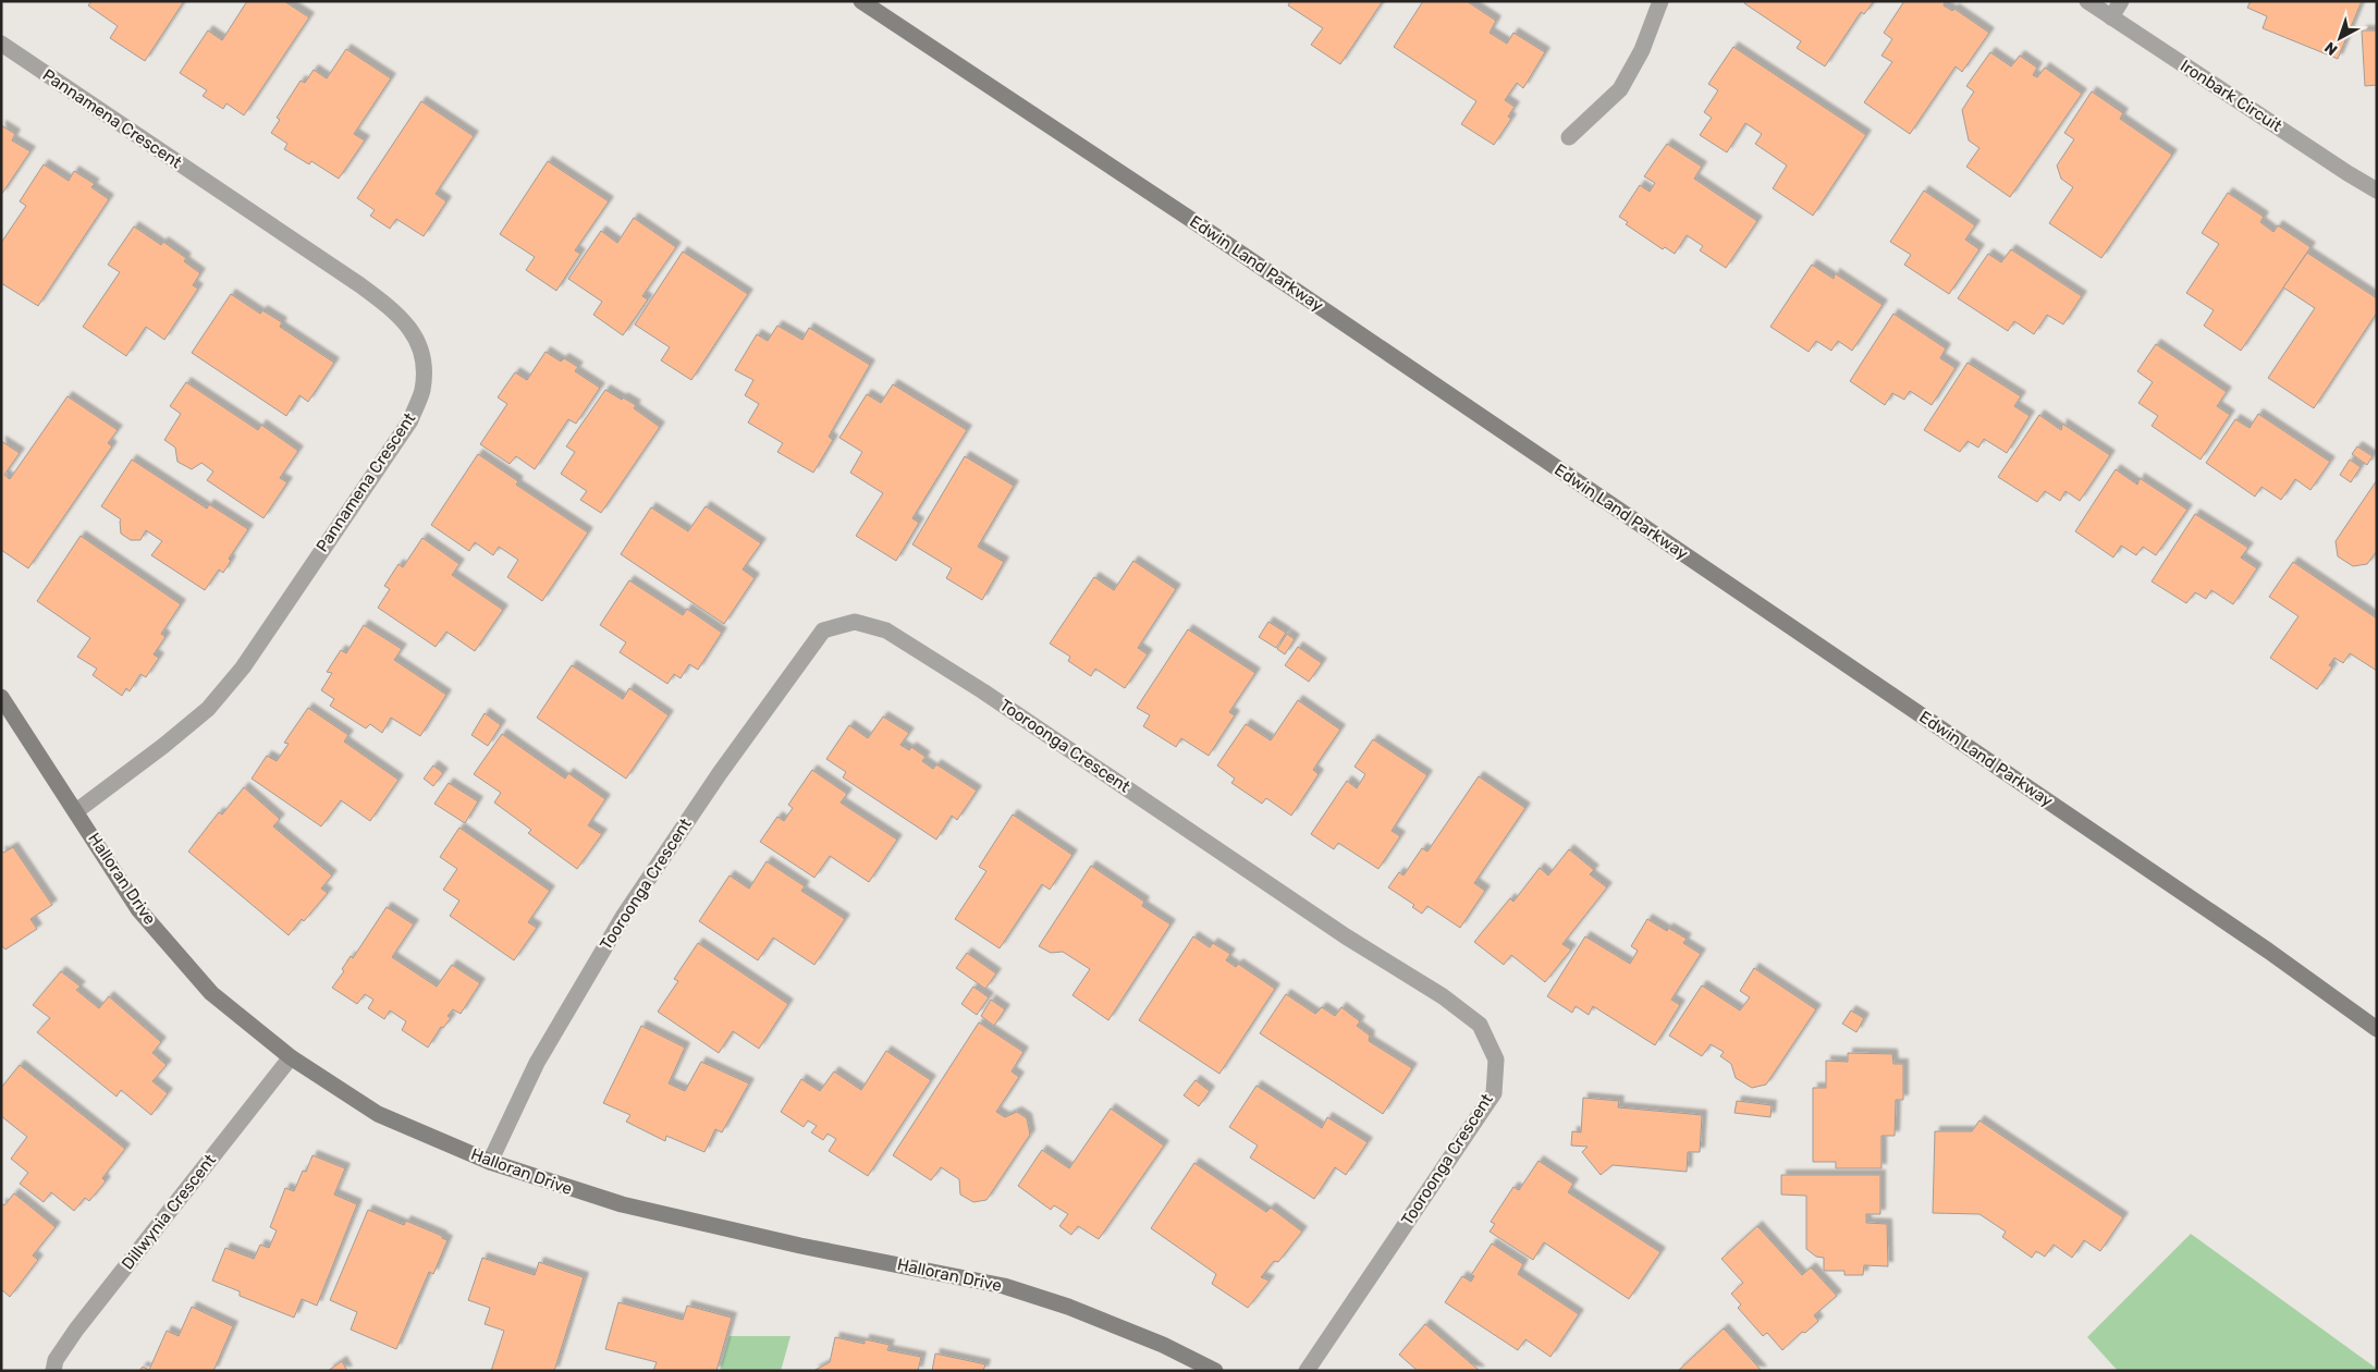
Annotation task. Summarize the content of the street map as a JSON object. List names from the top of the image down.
{
  "streets": {
    "main road": ["Edwin Land Parkway", "Halloran Drive"],
    "street": [
      "Ironbark Circuit",
      "Pannamena Crescent",
      "Tooroonga Crescent",
      "Dillwynia Crescent"
    ]
  },
  "crossings": [
    ["Pannamena Crescent", "Halloran Drive"],
    ["Tooroonga Crescent", "Halloran Drive"],
    ["Halloran Drive", "Dillwynia Crescent"]
  ],
  "north": "bottom left"
}
